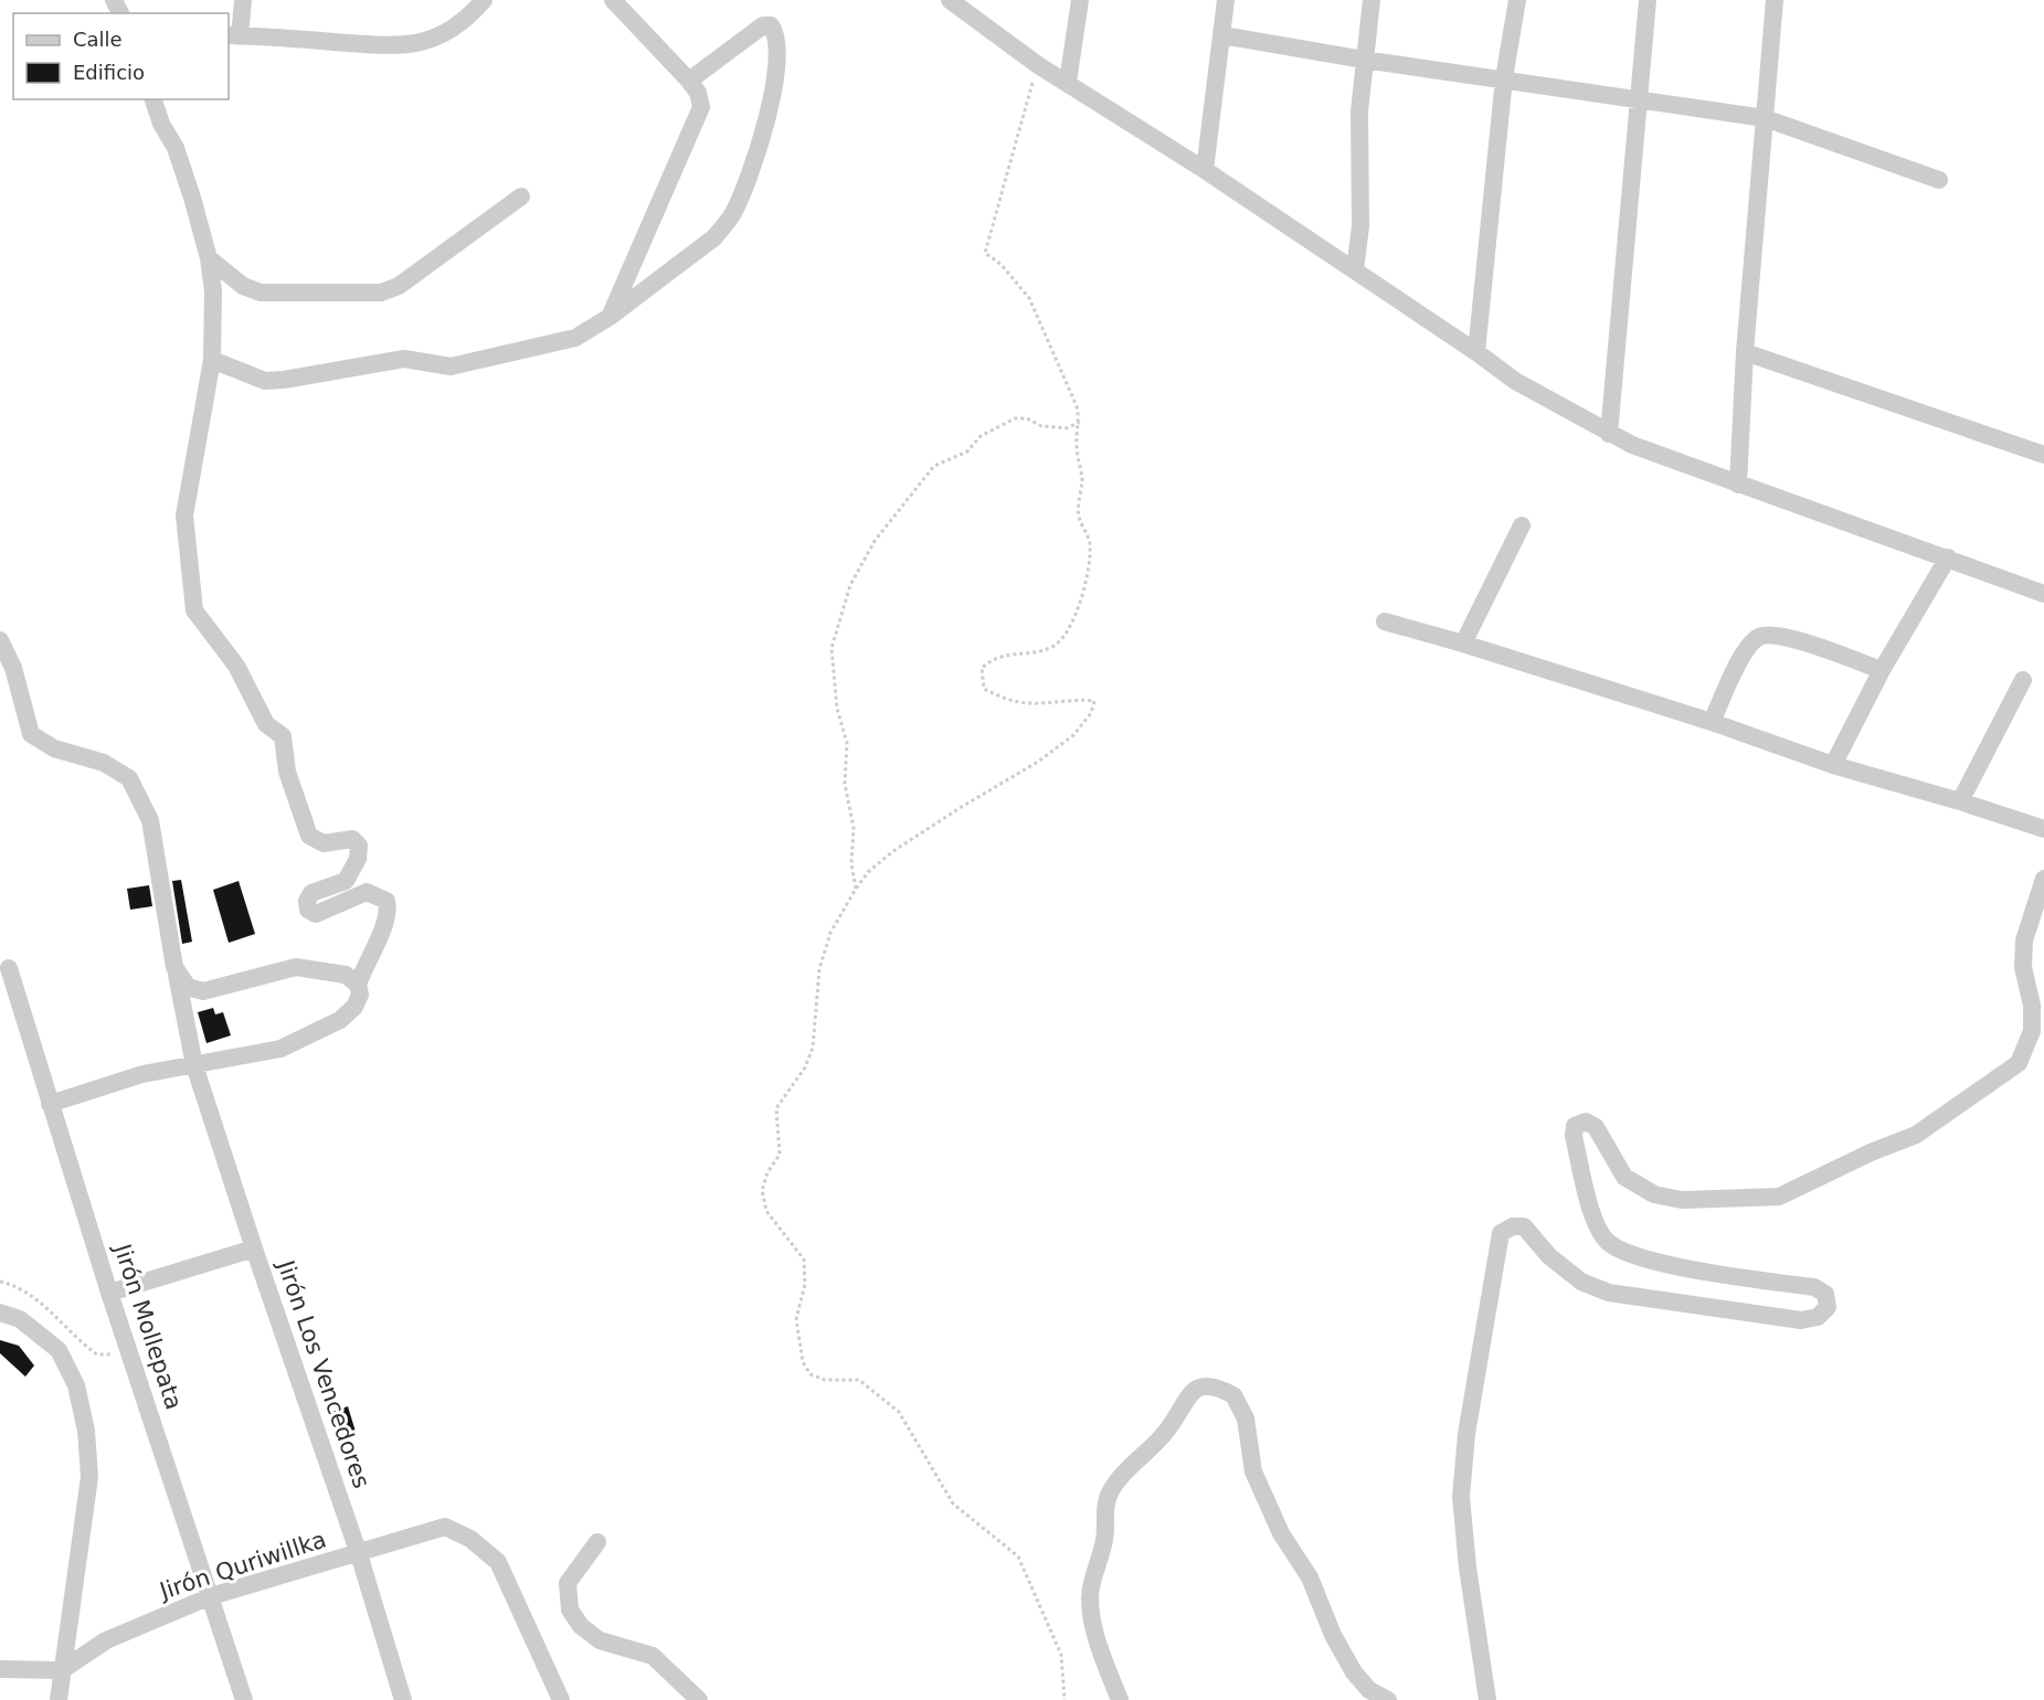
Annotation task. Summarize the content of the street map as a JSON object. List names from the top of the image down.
{
  "streets": {
    "street": ["Jirón Mollepata", "Jirón Los Vencedores", "Jirón Quriwillka"]
  },
  "crossings": [
    ["Jirón Mollepata", "Jirón Quriwillka"],
    ["Jirón Los Vencedores", "Jirón Quriwillka"]
  ],
  "legend": ["Calle", "Edificio"]
}
